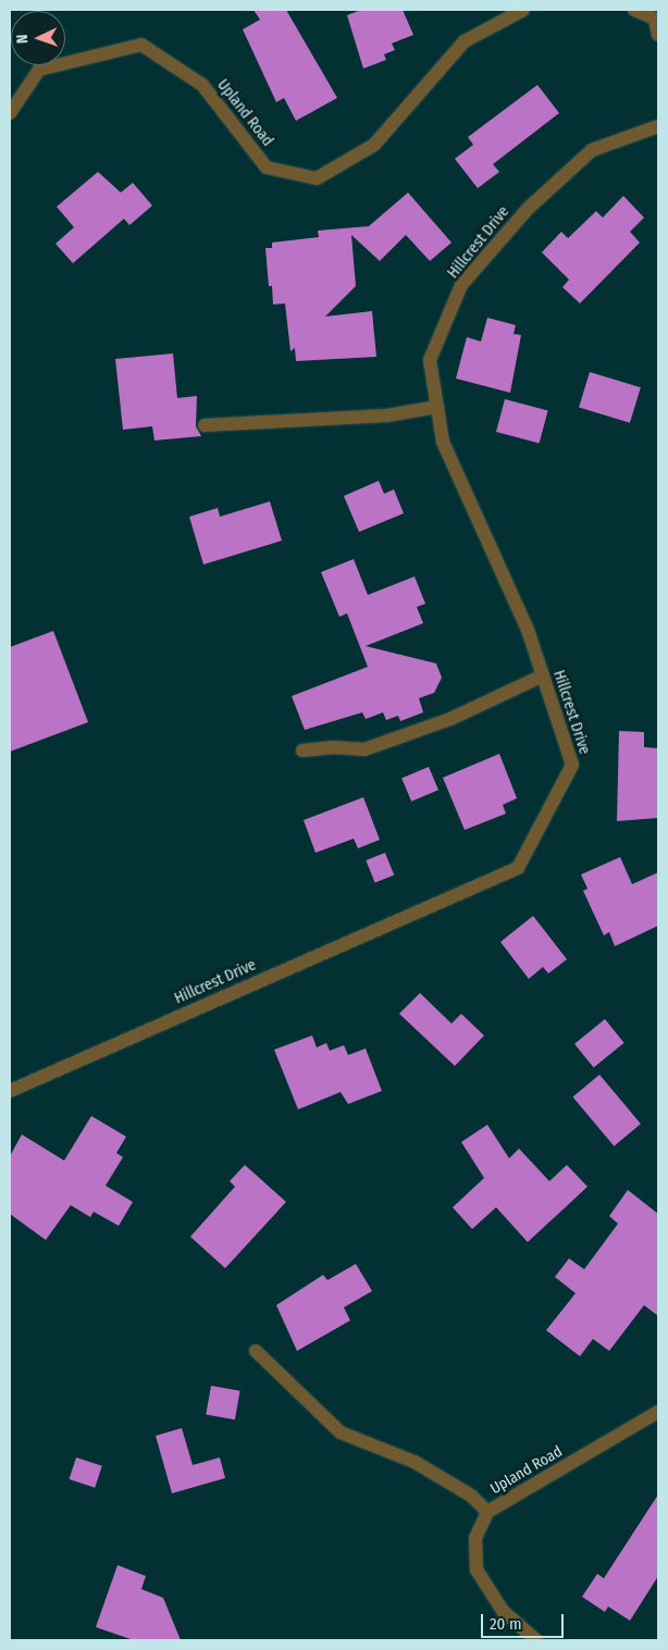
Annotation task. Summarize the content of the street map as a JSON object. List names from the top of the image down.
{
  "streets": {
    "street": ["Upland Road", "Hillcrest Drive"]
  },
  "scale_bar": "20 m",
  "north": "left"
}
